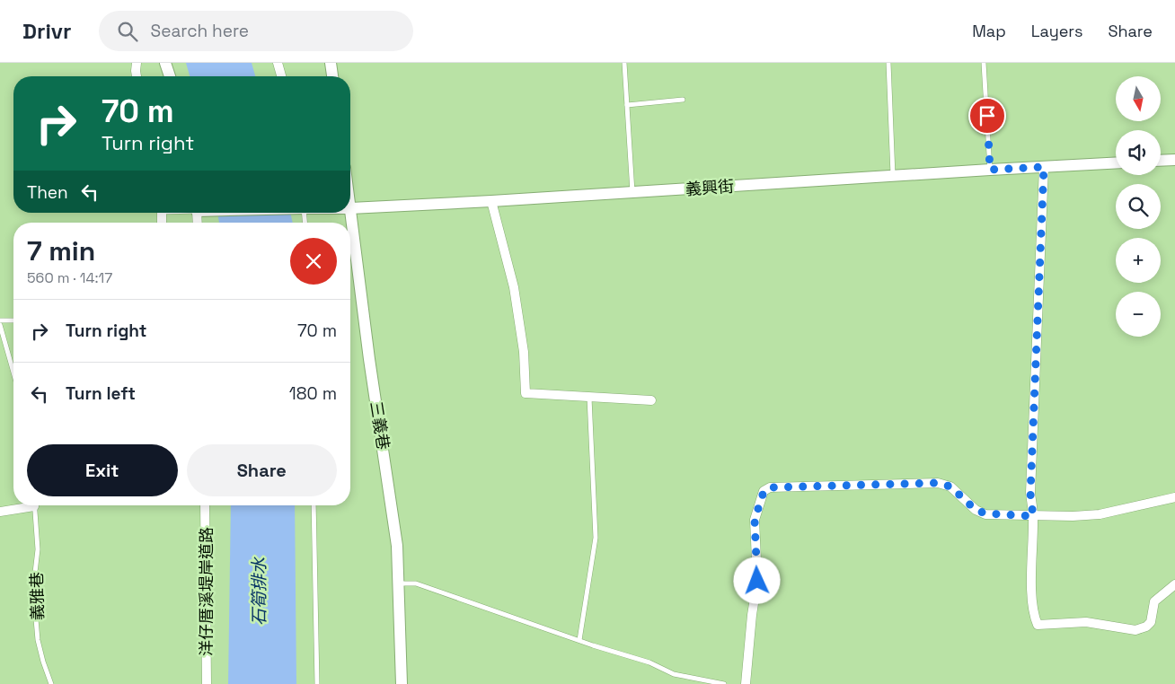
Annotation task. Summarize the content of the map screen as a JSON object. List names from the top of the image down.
{
  "streets": {
    "street": [
      "義興街",
      "三義巷",
      "洋仔厝溪堤岸道路",
      "義雅巷"
    ]
  },
  "crossings": [
    ["義興街", "三義巷"]
  ],
  "water": ["石筍排水"],
  "north": "bottom",
  "page": {
    "header": "Drivr",
    "search": "Search here",
    "nav": ["Map", "Layers", "Share"],
    "map_buttons": ["+", "−"],
    "turn": ["70 m", "Turn right"],
    "then": "Then",
    "heading": ["7 min", "560 m · 14:17"],
    "list": [
      {
        "name": "Turn right",
        "value": "70 m"
      },
      {
        "name": "Turn left",
        "value": "180 m"
      }
    ],
    "buttons": ["Exit", "Share"]
  }
}
